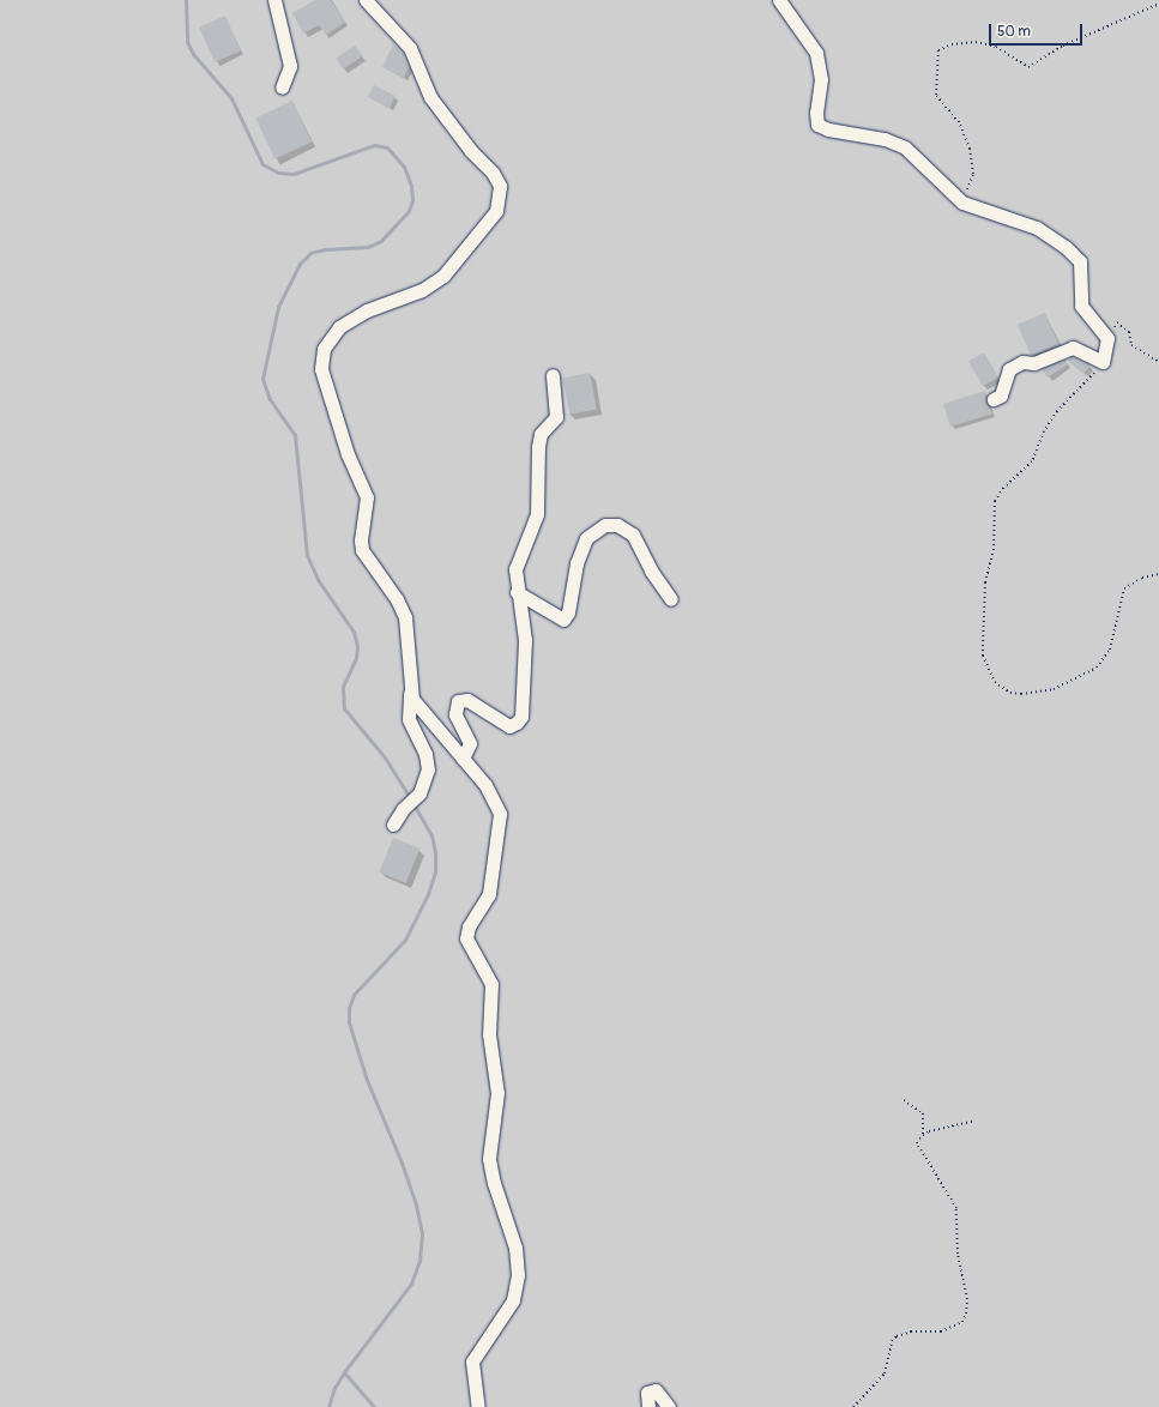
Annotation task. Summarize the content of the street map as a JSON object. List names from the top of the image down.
{
  "scale_bar": "50 m"
}
